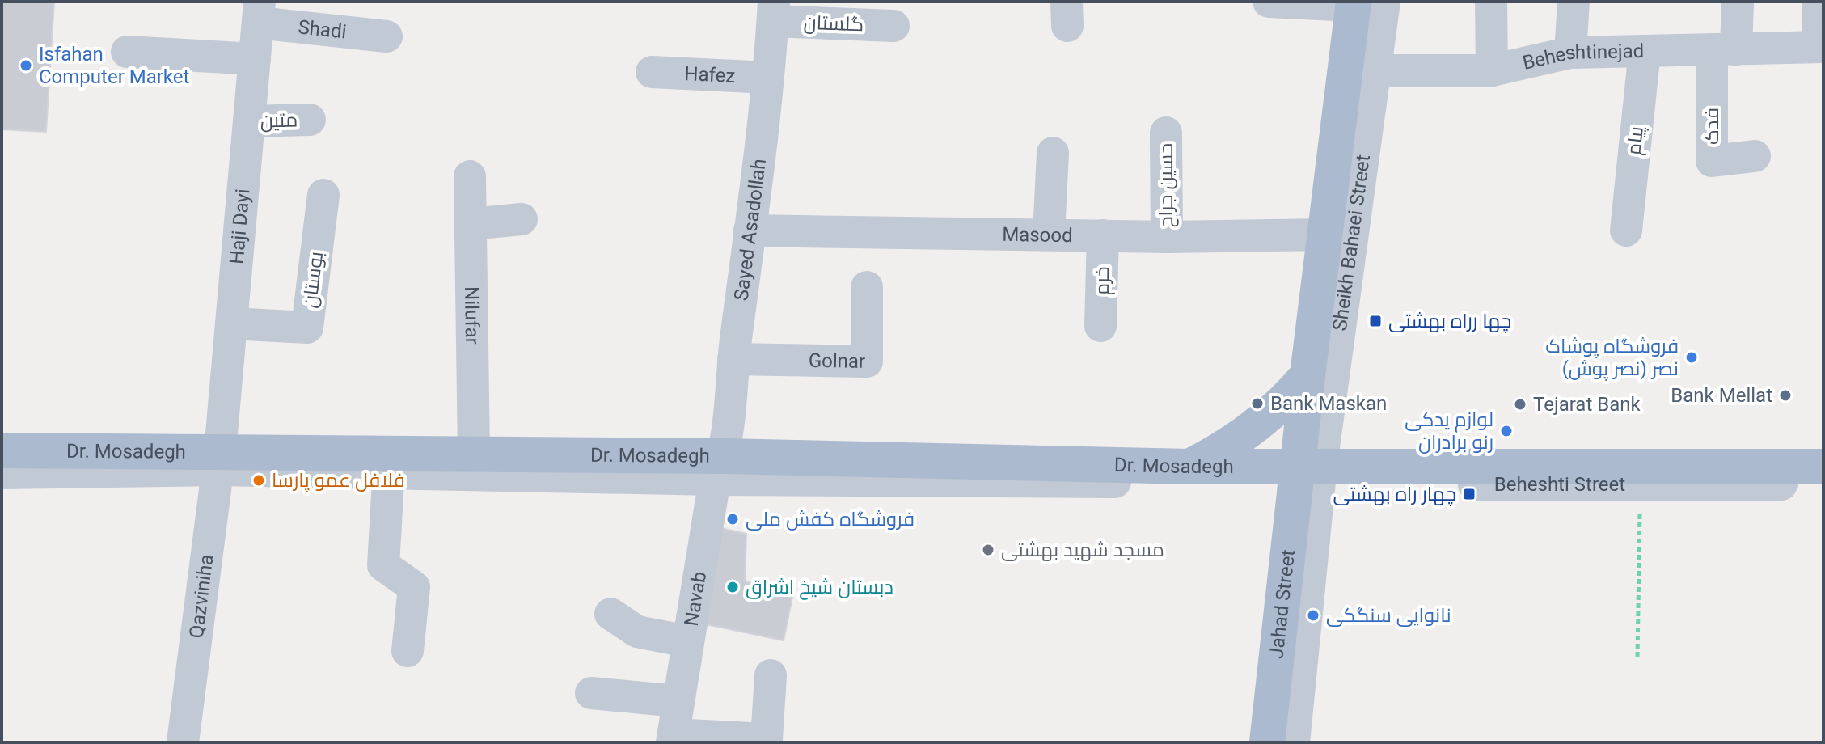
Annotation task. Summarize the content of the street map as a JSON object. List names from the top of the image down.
{
  "streets": {
    "main road": [
      "Sheikh Bahaei Street",
      "Dr. Mosadegh",
      "Beheshti Street",
      "Jahad Street"
    ],
    "street": [
      "گلستان",
      "Shadi",
      "Beheshtinejad",
      "Hafez",
      "متین",
      "فدک",
      "پیام",
      "حسین جراح",
      "Haji Dayi",
      "Sayed Asadollah",
      "Masood",
      "بوستان",
      "خرم",
      "Nilufar",
      "Golnar",
      "Qazviniha",
      "Navab"
    ]
  },
  "crossings": [
    ["گلستان", "Sayed Asadollah"],
    ["Shadi", "Haji Dayi"],
    ["Beheshtinejad", "فدک"],
    ["Beheshtinejad", "پیام"],
    ["Beheshtinejad", "Sheikh Bahaei Street"],
    ["Hafez", "Sayed Asadollah"],
    ["متین", "Haji Dayi"],
    ["حسین جراح", "Masood"],
    ["Haji Dayi", "بوستان"],
    ["Haji Dayi", "Dr. Mosadegh"],
    ["Haji Dayi", "Qazviniha"],
    ["Sayed Asadollah", "Masood"],
    ["Sayed Asadollah", "Golnar"],
    ["Sayed Asadollah", "Dr. Mosadegh"],
    ["Sayed Asadollah", "Navab"],
    ["Masood", "Sheikh Bahaei Street"],
    ["Masood", "خرم"],
    ["Sheikh Bahaei Street", "Dr. Mosadegh"],
    ["Sheikh Bahaei Street", "Beheshti Street"],
    ["Sheikh Bahaei Street", "Jahad Street"],
    ["Nilufar", "Dr. Mosadegh"],
    ["Dr. Mosadegh", "Beheshti Street"],
    ["Dr. Mosadegh", "Qazviniha"],
    ["Dr. Mosadegh", "Navab"],
    ["Dr. Mosadegh", "Jahad Street"],
    ["Beheshti Street", "Jahad Street"]
  ],
  "places": {
    "other": [
      "Isfahan Computer Market",
      "فروشگاه پوشاک نصر (نصر پوش)",
      "Bank Mellat",
      "Bank Maskan",
      "Tejarat Bank",
      "لوازم یدکی رنو برادران",
      "فلافل عمو پارسا",
      "فروشگاه کفش ملی",
      "مسجد شهید بهشتی",
      "دبستان شیخ اشراق",
      "نانوایی سنگکی"
    ],
    "transit": ["چها رراه بهشتی", "چهار راه بهشتی"]
  }
}
